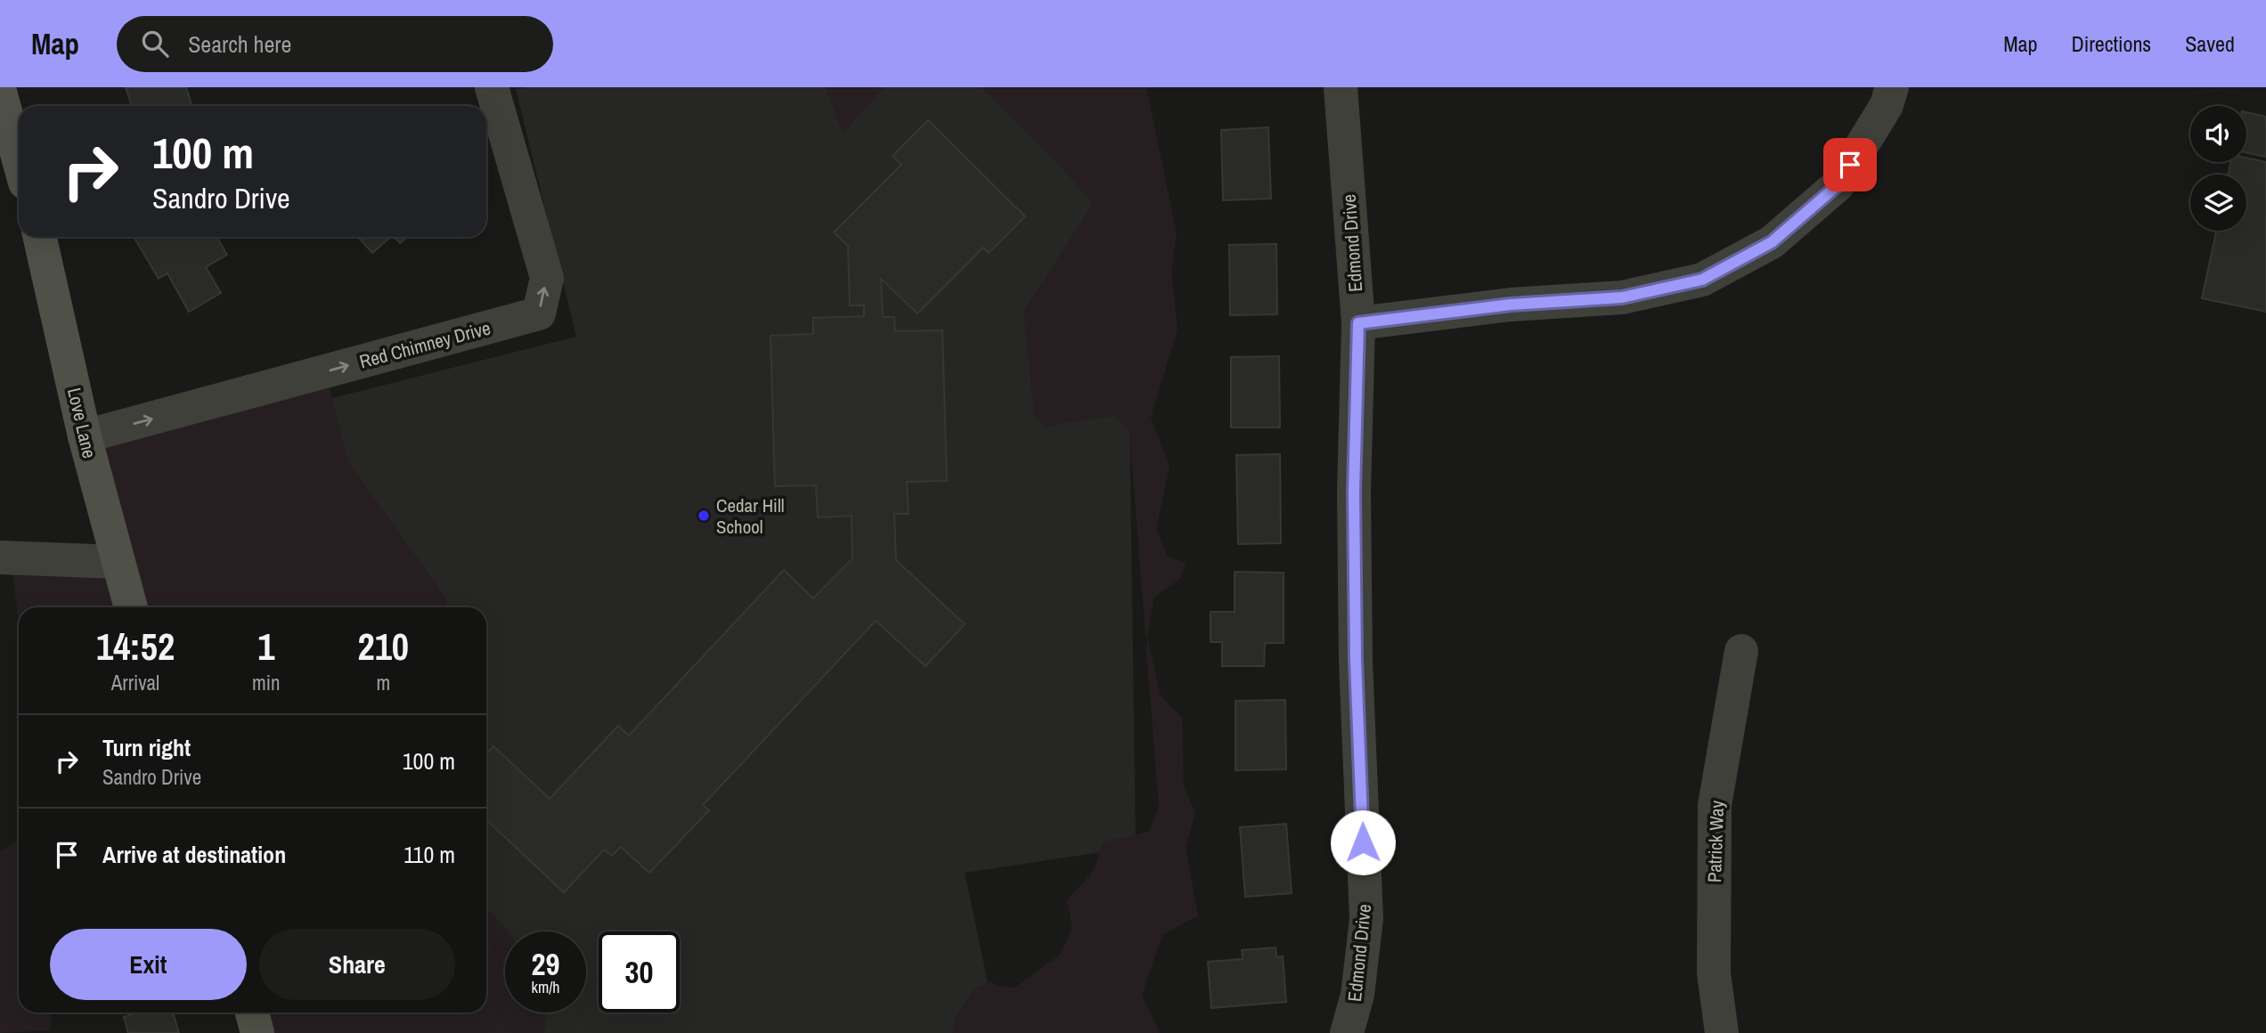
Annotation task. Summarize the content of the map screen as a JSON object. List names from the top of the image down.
{
  "streets": {
    "street": [
      "Edmond Drive",
      "Red Chimney Drive",
      "Love Lane",
      "Patrick Way"
    ]
  },
  "crossings": [
    ["Red Chimney Drive", "Love Lane"]
  ],
  "places": ["Cedar Hill School"],
  "page": {
    "header": "Map",
    "search": "Search here",
    "nav": ["Map", "Directions", "Saved"],
    "turn": ["100 m", "Sandro Drive"],
    "eta": [
      "14:52",
      "Arrival",
      "1",
      "min",
      "210",
      "m"
    ],
    "list": [
      {
        "name": "Turn right",
        "note": "Sandro Drive",
        "value": "100 m"
      },
      {
        "name": "Arrive at destination",
        "value": "110 m"
      }
    ],
    "buttons": ["Exit", "Share"],
    "speed": "29 km/h",
    "limit": "30"
  }
}
